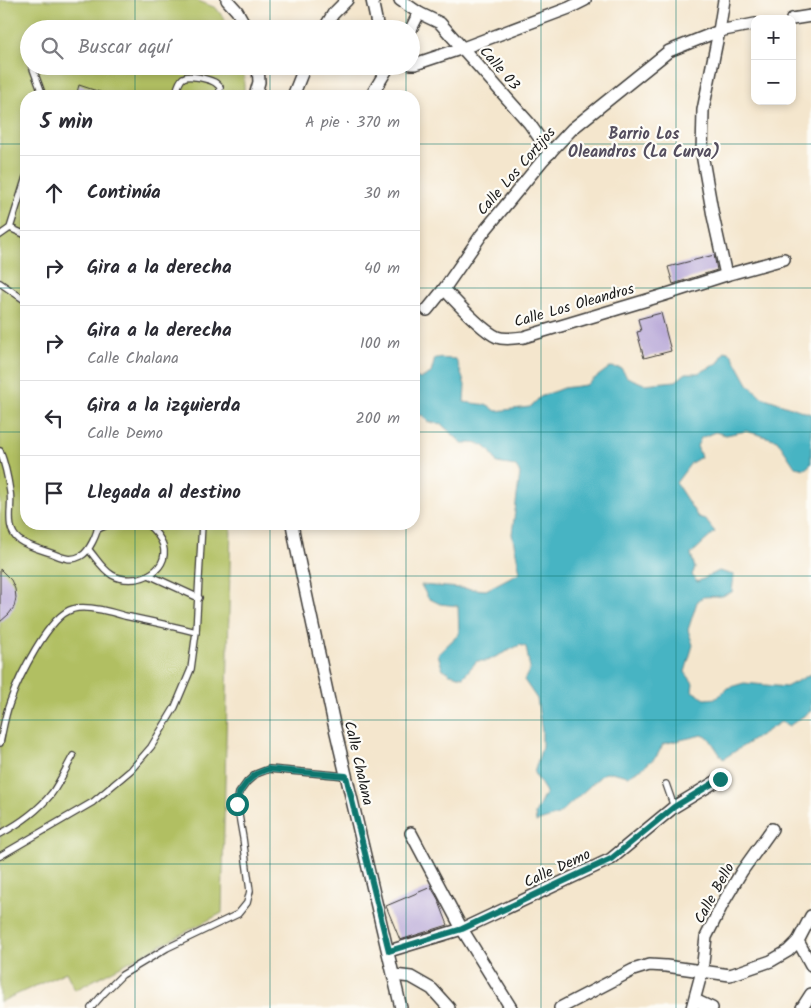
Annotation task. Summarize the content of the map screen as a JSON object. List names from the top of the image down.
{
  "streets": {
    "street": [
      "Calle 03",
      "Calle Los Cortijos",
      "Calle Los Oleandros",
      "Calle Chalana",
      "Calle Demo",
      "Calle Bello"
    ]
  },
  "crossings": [
    ["Calle 03", "Calle Los Cortijos"],
    ["Calle Los Cortijos", "Calle Los Oleandros"],
    ["Calle Chalana", "Calle Demo"]
  ],
  "districts": ["Barrio Los Oleandros (La Curva)"],
  "page": {
    "map_buttons": ["+", "−"],
    "search": "Buscar aquí",
    "heading": ["5 min", "A pie · 370 m"],
    "list": [
      ["Continúa", "30 m"],
      ["Gira a la derecha", "40 m"],
      ["Gira a la derecha", "Calle Chalana", "100 m"],
      ["Gira a la izquierda", "Calle Demo", "200 m"],
      "Llegada al destino"
    ]
  }
}
